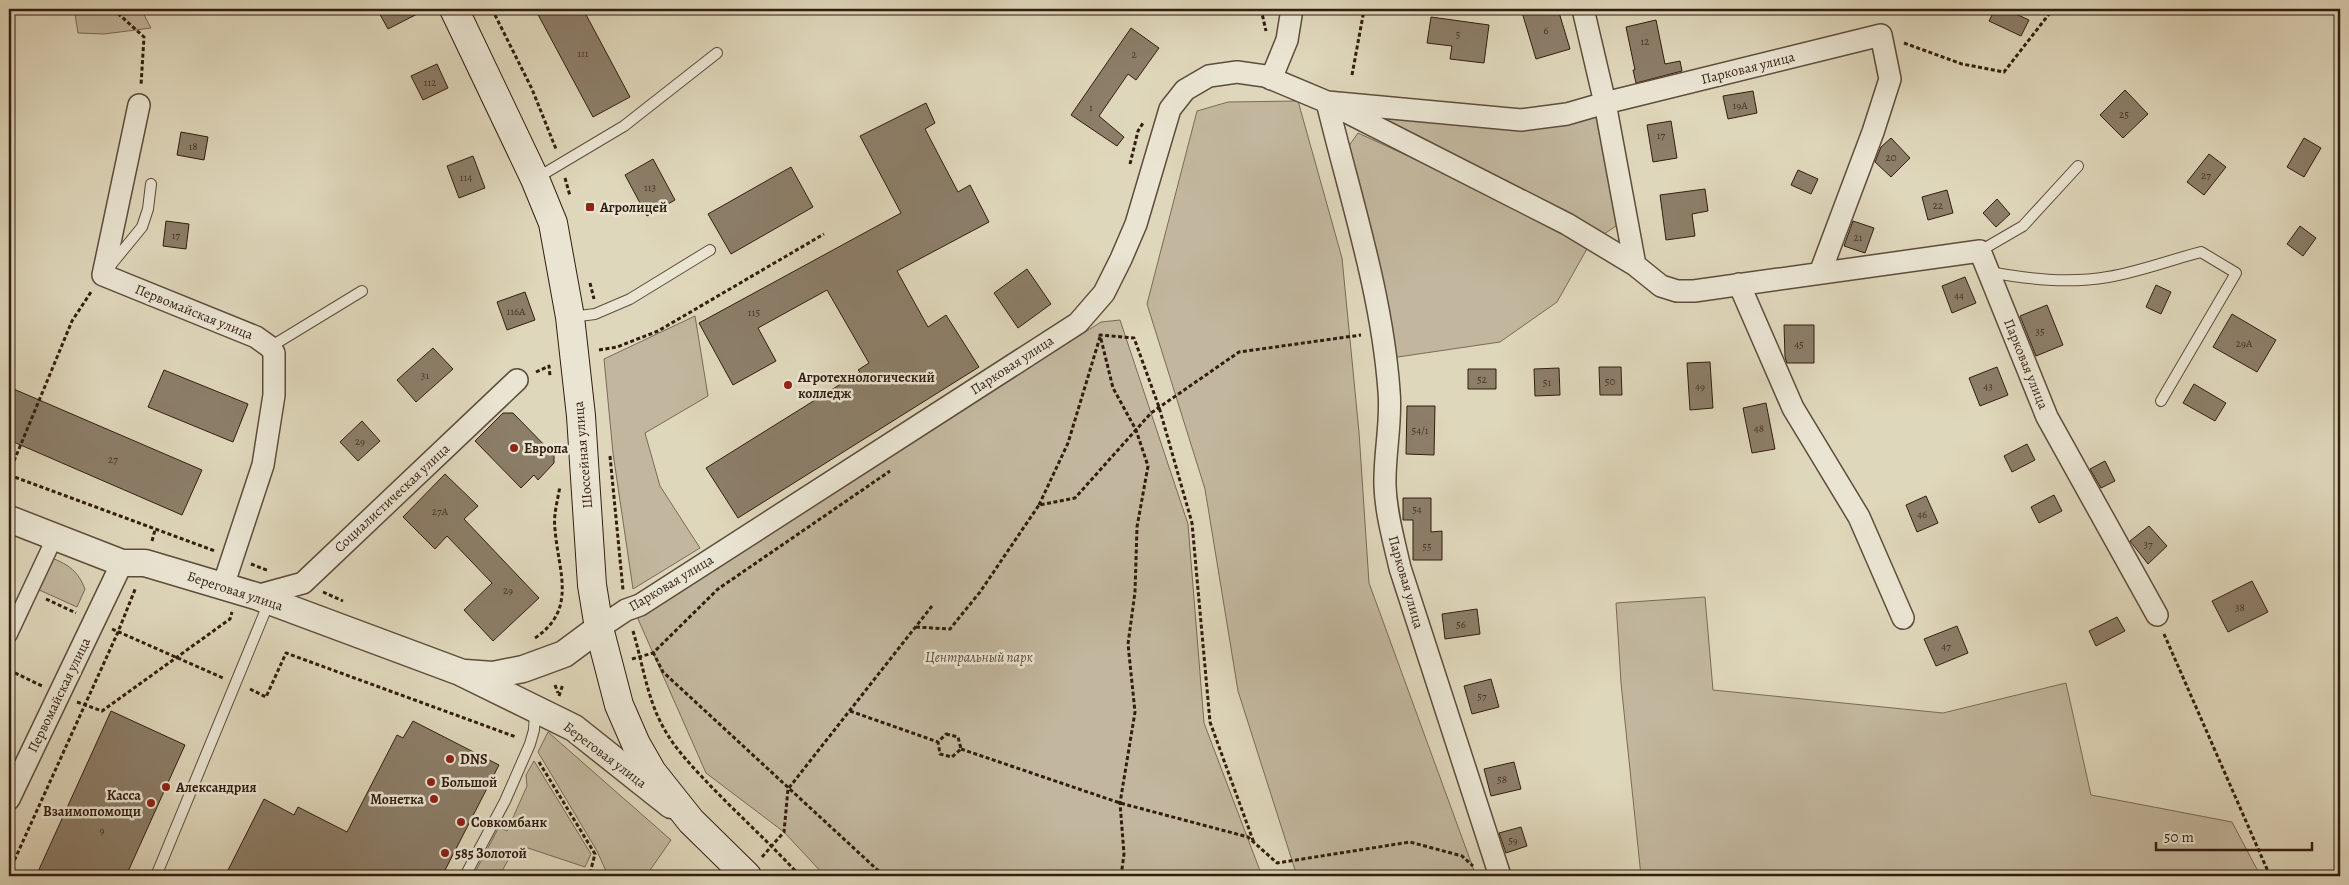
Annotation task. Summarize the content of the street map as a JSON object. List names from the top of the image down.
{
  "streets": {
    "main road": ["Шоссейная улица"],
    "street": [
      "Парковая улица",
      "Первомайская улица",
      "Социалистическая улица",
      "Береговая улица"
    ]
  },
  "crossings": [
    ["Парковая улица", "Шоссейная улица"],
    ["Парковая улица", "Береговая улица"],
    ["Первомайская улица", "Береговая улица"],
    ["Шоссейная улица", "Береговая улица"],
    ["Социалистическая улица", "Береговая улица"]
  ],
  "parks": ["Центральный парк"],
  "places": {
    "transit": ["Агролицей"],
    "other": [
      "Агротехнологический колледж",
      "Европа",
      "DNS",
      "Большой",
      "Александрия",
      "Монетка",
      "Касса Взаимопомощи",
      "Совкомбанк",
      "585 Золотой"
    ]
  },
  "house_numbers": [
    "6",
    "5",
    "12",
    "111",
    "2",
    "112",
    "19А",
    "1",
    "25",
    "17",
    "18",
    "20",
    "27",
    "114",
    "113",
    "22",
    "17",
    "21",
    "44",
    "116А",
    "115",
    "35",
    "29А",
    "45",
    "31",
    "52",
    "50",
    "51",
    "49",
    "43",
    "48",
    "54/1",
    "29",
    "27",
    "54",
    "27А",
    "46",
    "37",
    "55",
    "29",
    "38",
    "56",
    "47",
    "57",
    "58",
    "9",
    "59"
  ],
  "scale_bar": "50 m"
}
